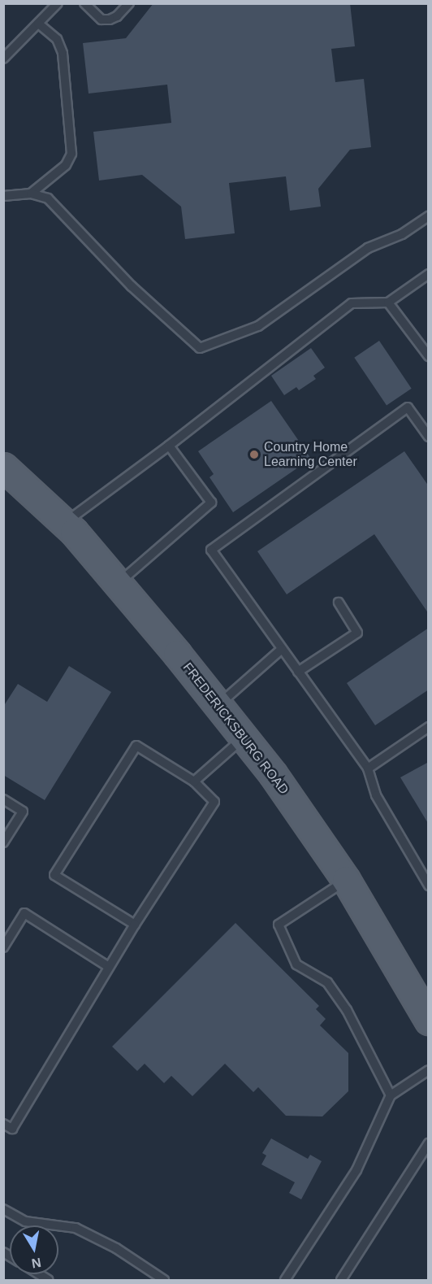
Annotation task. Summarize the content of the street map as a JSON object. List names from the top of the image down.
{
  "streets": {
    "main road": ["FREDERICKSBURG ROAD"]
  },
  "places": ["Country Home Learning Center"],
  "north": "bottom"
}
